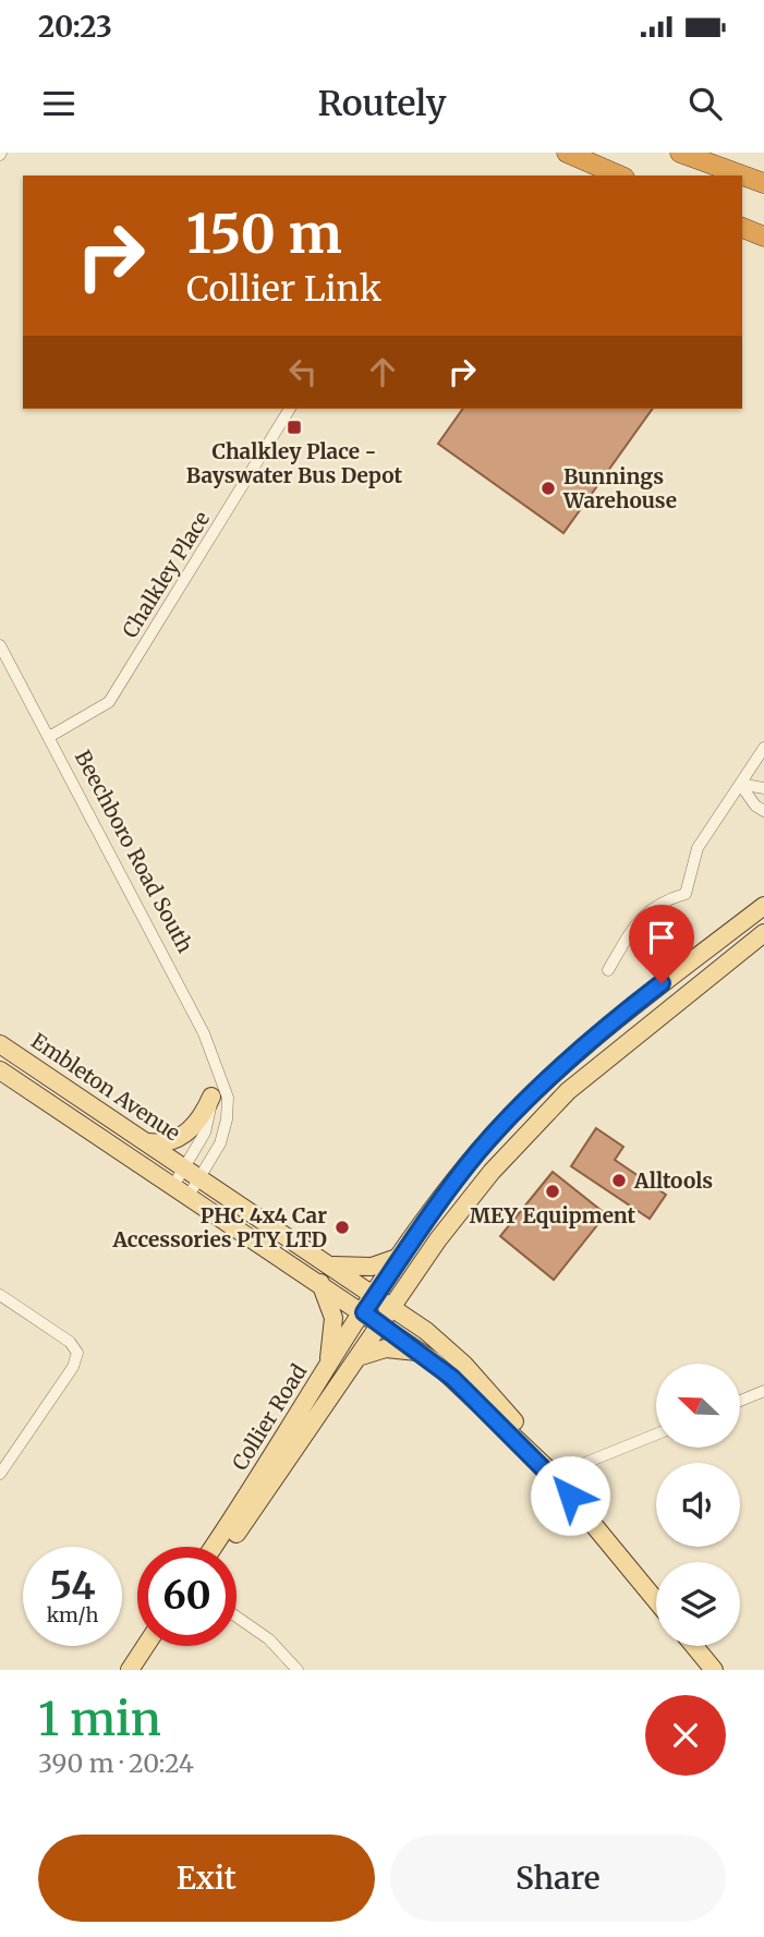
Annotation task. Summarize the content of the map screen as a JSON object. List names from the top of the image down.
{
  "streets": {
    "main road": ["Embleton Avenue", "Collier Road"],
    "street": ["Chalkley Place", "Beechboro Road South"]
  },
  "crossings": [
    ["Chalkley Place", "Beechboro Road South"],
    ["Beechboro Road South", "Embleton Avenue"]
  ],
  "places": {
    "transit": ["Chalkley Place - Bayswater Bus Depot"],
    "other": [
      "Bunnings Warehouse",
      "Alltools",
      "MEY Equipment",
      "PHC 4x4 Car Accessories PTY LTD"
    ]
  },
  "north": "top left",
  "page": {
    "status": "20:23",
    "header": "Routely",
    "turn": ["150 m", "Collier Link"],
    "speed": "54 km/h",
    "limit": "60",
    "heading": ["1 min", "390 m · 20:24"],
    "buttons": ["Exit", "Share"]
  }
}
